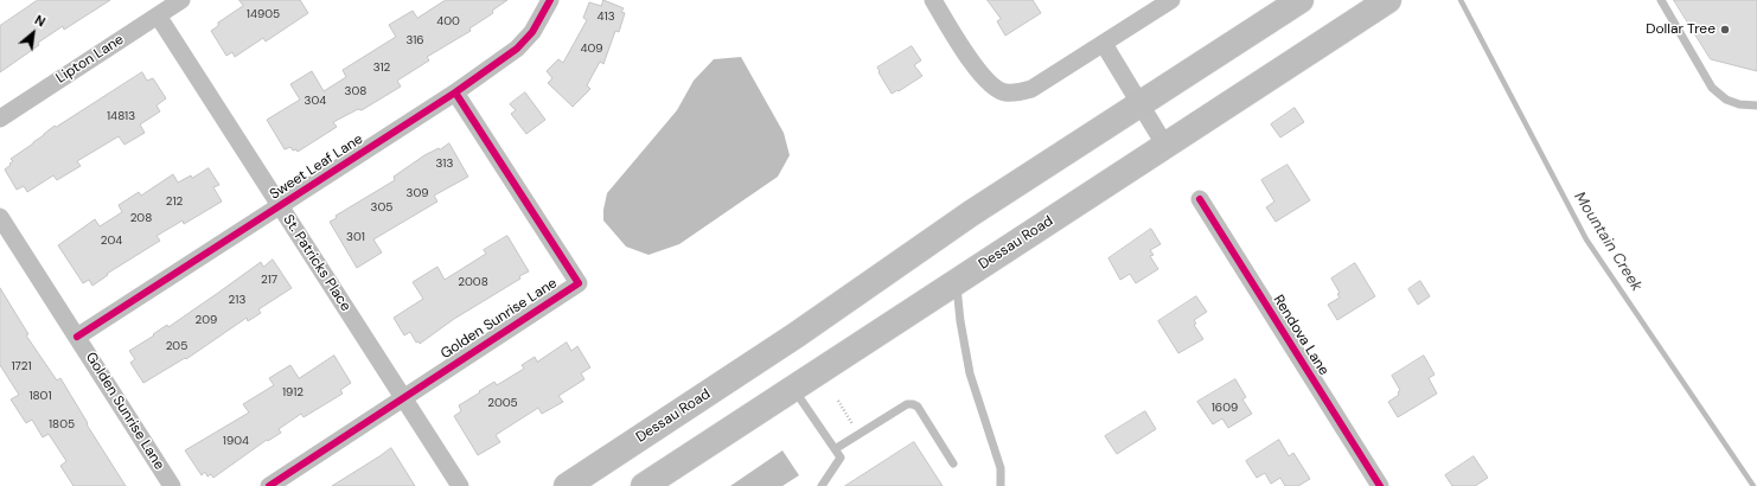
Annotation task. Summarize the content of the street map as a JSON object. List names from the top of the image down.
{
  "streets": {
    "main road": ["Dessau Road"],
    "street": [
      "Lipton Lane",
      "Sweet Leaf Lane",
      "St. Patricks Place",
      "Golden Sunrise Lane",
      "Rendova Lane"
    ]
  },
  "crossings": [
    ["Lipton Lane", "St. Patricks Place"],
    ["Sweet Leaf Lane", "St. Patricks Place"],
    ["Sweet Leaf Lane", "Golden Sunrise Lane"],
    ["St. Patricks Place", "Golden Sunrise Lane"]
  ],
  "water": ["Mountain Creek"],
  "places": ["Dollar Tree"],
  "house_numbers": [
    "14905",
    "413",
    "400",
    "316",
    "409",
    "312",
    "308",
    "304",
    "14813",
    "313",
    "309",
    "212",
    "305",
    "208",
    "301",
    "204",
    "217",
    "2008",
    "213",
    "209",
    "205",
    "1721",
    "1912",
    "1801",
    "2005",
    "1609",
    "1805",
    "1904"
  ],
  "north": "top right"
}
